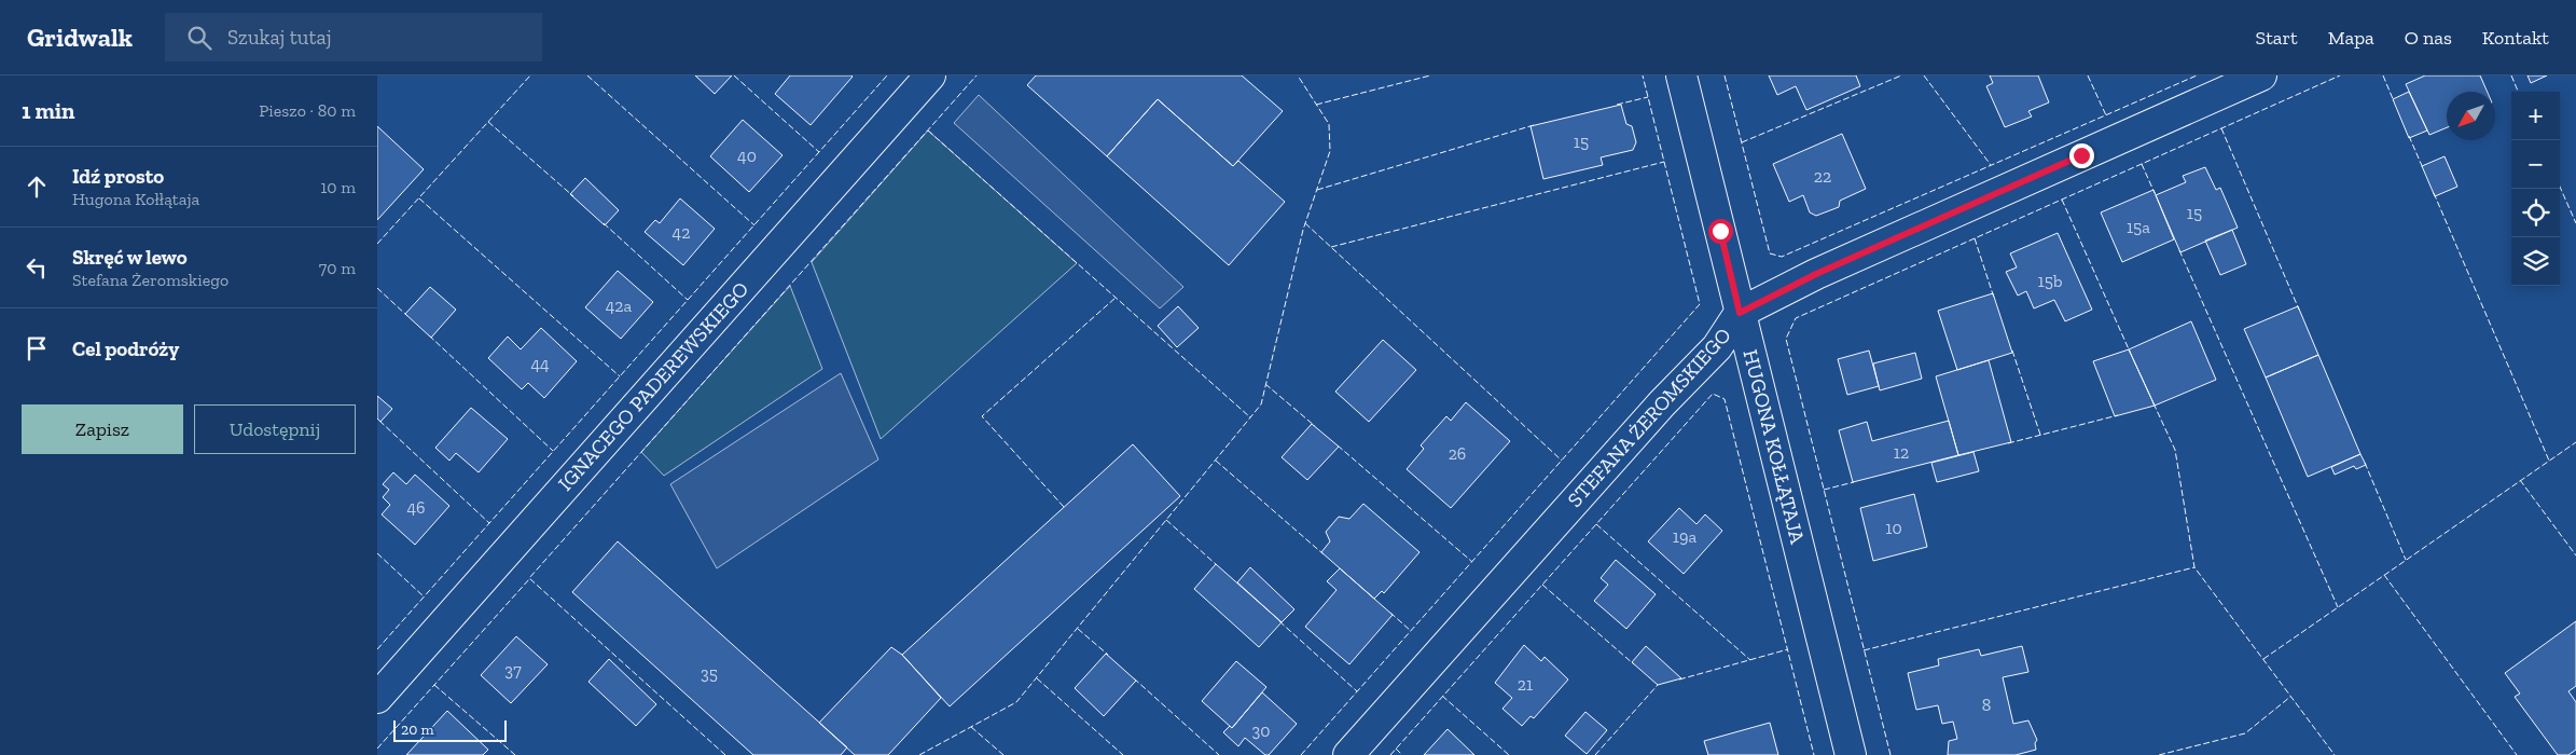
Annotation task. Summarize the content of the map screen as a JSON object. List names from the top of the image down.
{
  "streets": {
    "street": ["IGNACEGO PADEREWSKIEGO", "STEFANA ŻEROMSKIEGO", "HUGONA KOŁŁĄTAJA"]
  },
  "crossings": [
    ["STEFANA ŻEROMSKIEGO", "HUGONA KOŁŁĄTAJA"]
  ],
  "house_numbers": [
    "15",
    "40",
    "22",
    "15",
    "15a",
    "42",
    "15b",
    "42a",
    "44",
    "12",
    "26",
    "46",
    "10",
    "19a",
    "37",
    "35",
    "21",
    "8",
    "30"
  ],
  "scale_bar": "20 m",
  "north": "bottom left",
  "page": {
    "header": "Gridwalk",
    "search": "Szukaj tutaj",
    "nav": [
      "Start",
      "Mapa",
      "O nas",
      "Kontakt"
    ],
    "heading": ["1 min", "Pieszo · 80 m"],
    "map_buttons": ["+", "−"],
    "list": [
      ["Idź prosto", "Hugona Kołłątaja", "10 m"],
      ["Skręć w lewo", "Stefana Żeromskiego", "70 m"],
      "Cel podróży"
    ],
    "buttons": ["Zapisz", "Udostępnij"],
    "scale": "20 m"
  }
}
